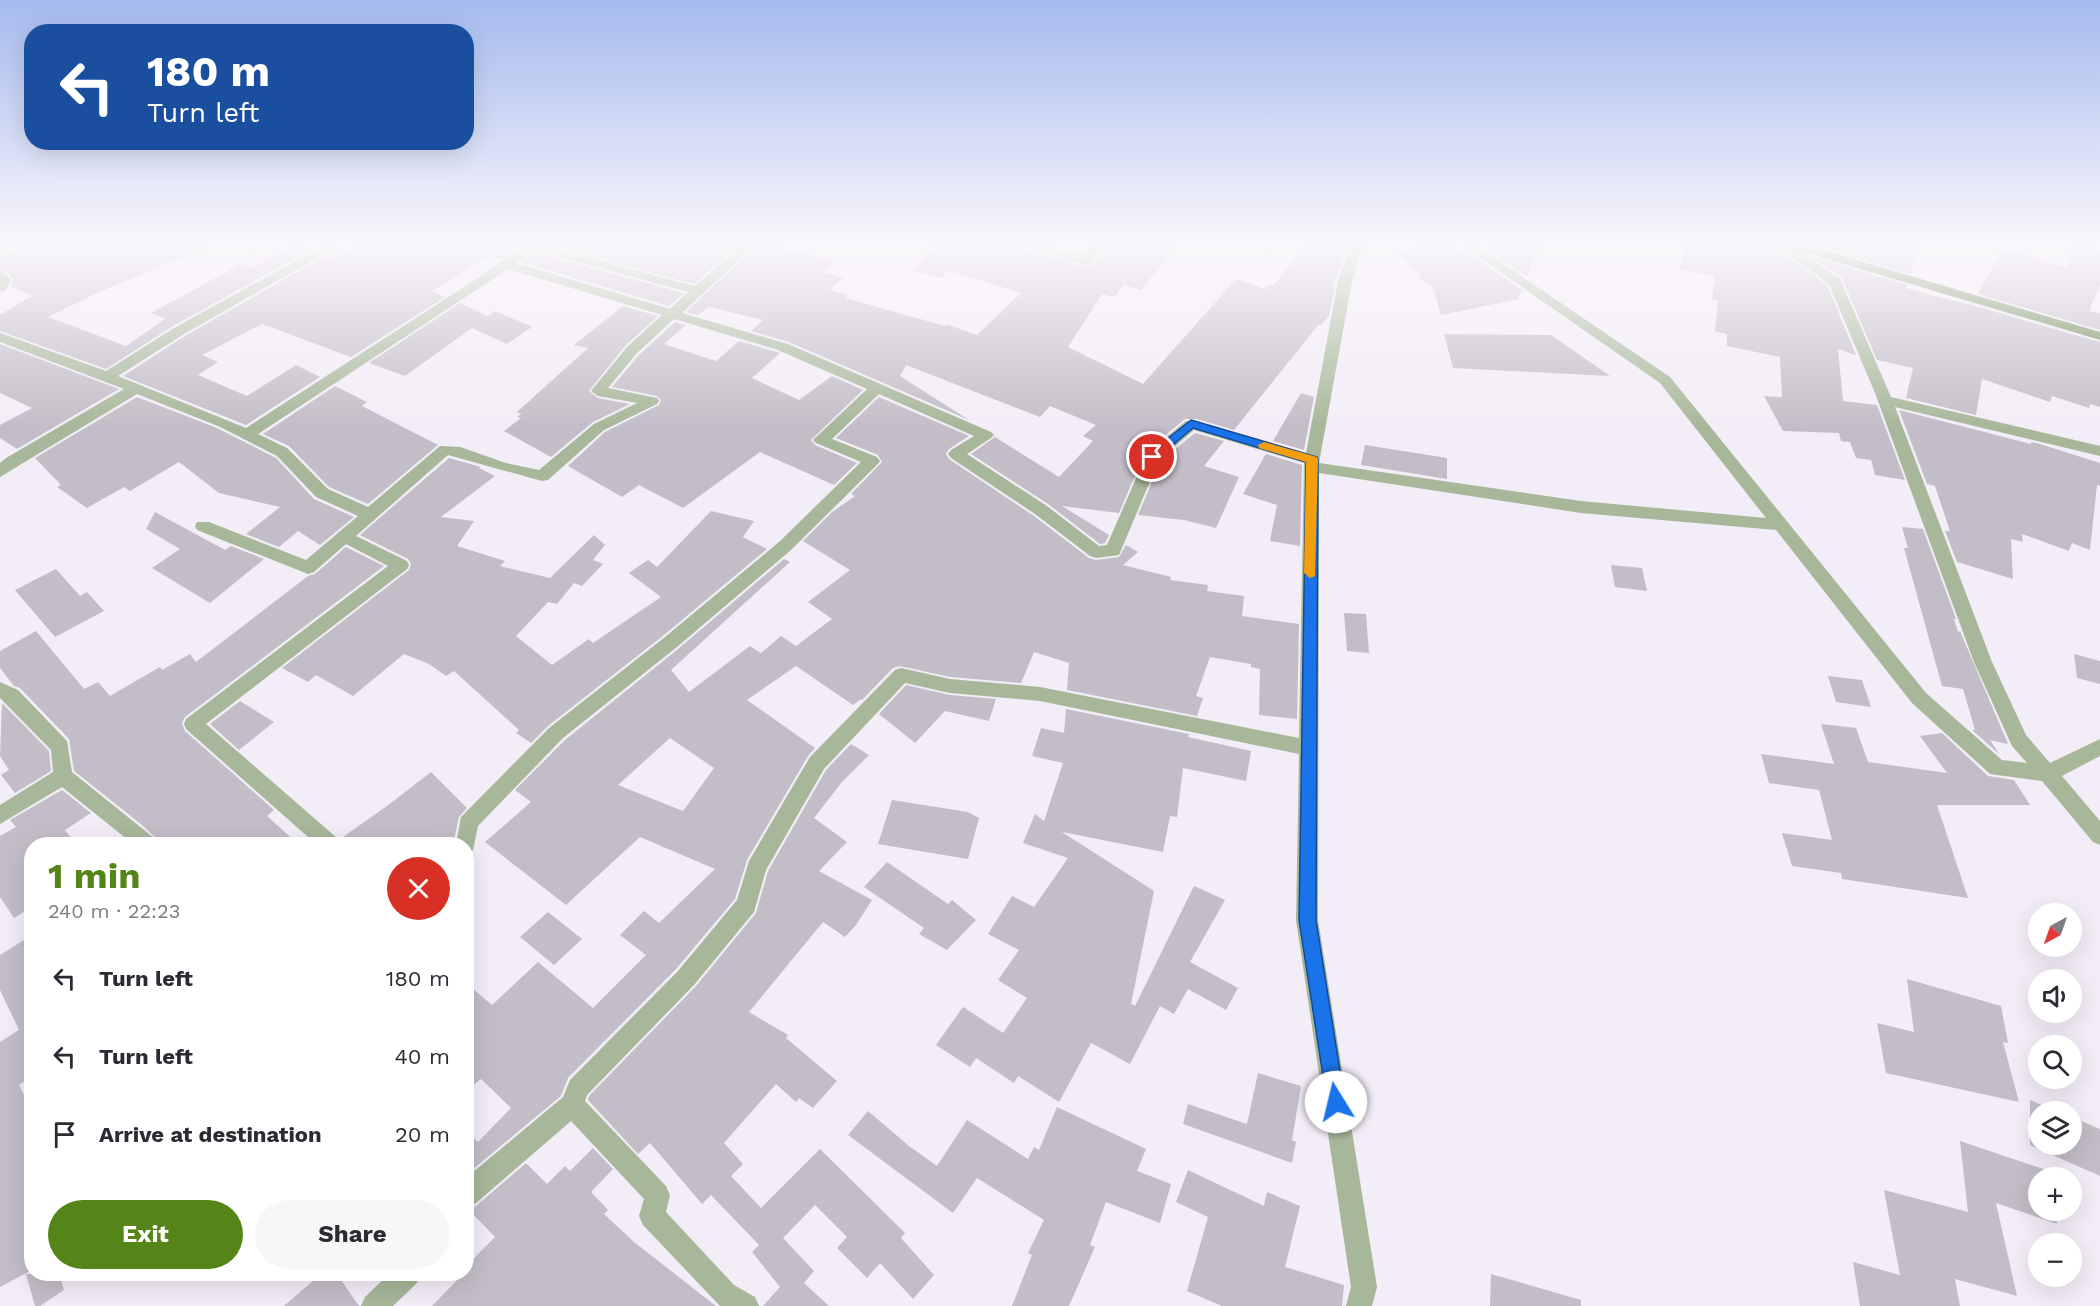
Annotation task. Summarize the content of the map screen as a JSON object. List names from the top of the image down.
{
  "north": "bottom left",
  "page": {
    "turn": ["180 m", "Turn left"],
    "heading": ["1 min", "240 m · 22:23"],
    "map_buttons": ["+", "−"],
    "list": [
      {
        "name": "Turn left",
        "value": "180 m"
      },
      {
        "name": "Turn left",
        "value": "40 m"
      },
      {
        "name": "Arrive at destination",
        "value": "20 m"
      }
    ],
    "buttons": ["Exit", "Share"]
  }
}
